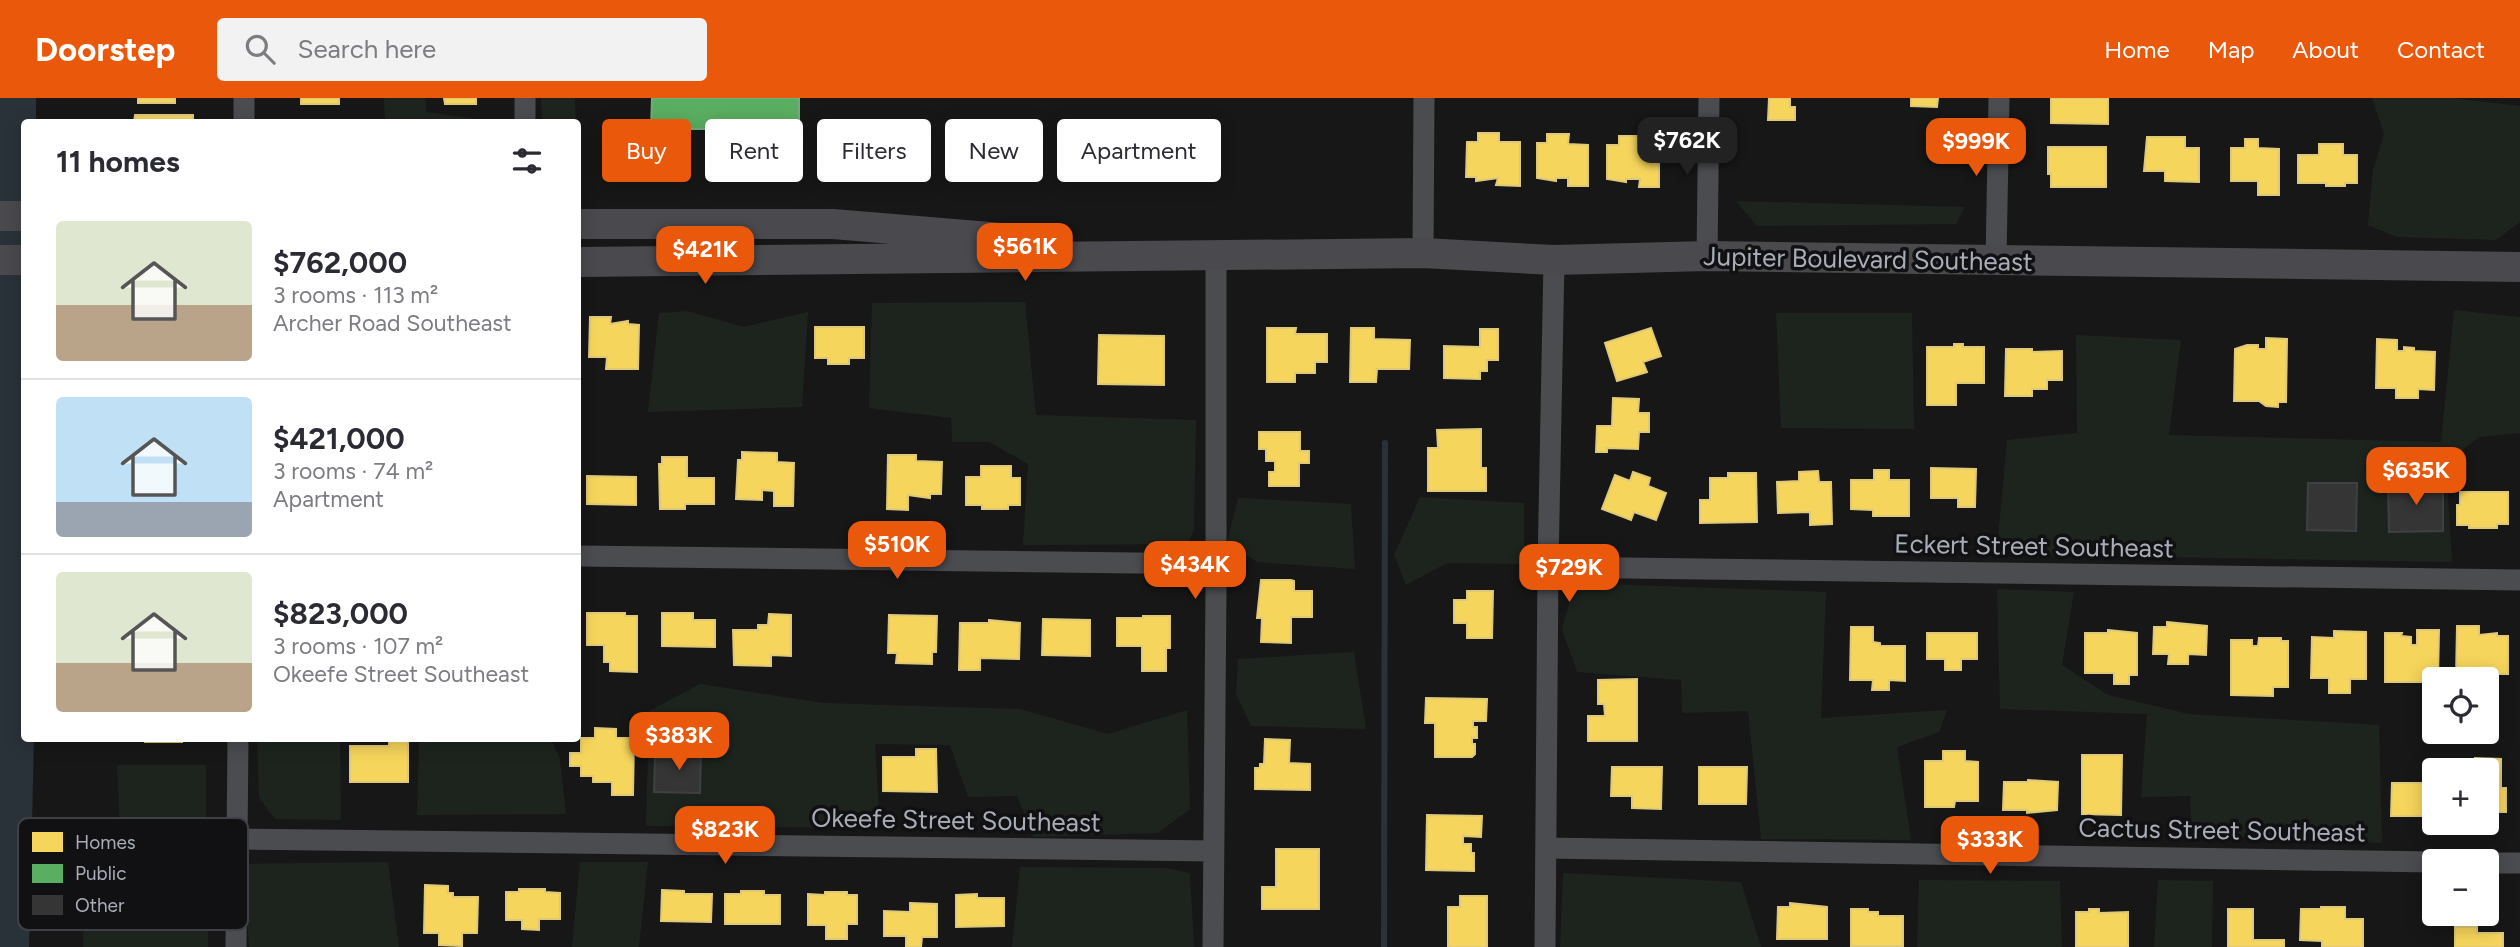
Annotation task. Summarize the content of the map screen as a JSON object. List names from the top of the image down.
{
  "streets": {
    "street": [
      "Jupiter Boulevard Southeast",
      "Eckert Street Southeast",
      "Okeefe Street Southeast",
      "Cactus Street Southeast"
    ]
  },
  "legend": ["Homes", "Public", "Other"],
  "page": {
    "header": "Doorstep",
    "search": "Search here",
    "nav": [
      "Home",
      "Map",
      "About",
      "Contact"
    ],
    "price": [
      "$762K",
      "$999K",
      "$561K",
      "$421K",
      "$635K",
      "$510K",
      "$434K",
      "$729K",
      "$383K",
      "$823K",
      "$333K"
    ],
    "chip": [
      "Buy",
      "Rent",
      "Filters",
      "New",
      "Apartment"
    ],
    "heading": "11 homes",
    "list": [
      {
        "name": "$762,000",
        "note": "3 rooms · 113 m² · Archer Road Southeast"
      },
      {
        "name": "$421,000",
        "note": "3 rooms · 74 m² · Apartment"
      },
      {
        "name": "$823,000",
        "note": "3 rooms · 107 m² · Okeefe Street Southeast"
      }
    ],
    "map_buttons": ["+", "−"]
  }
}
